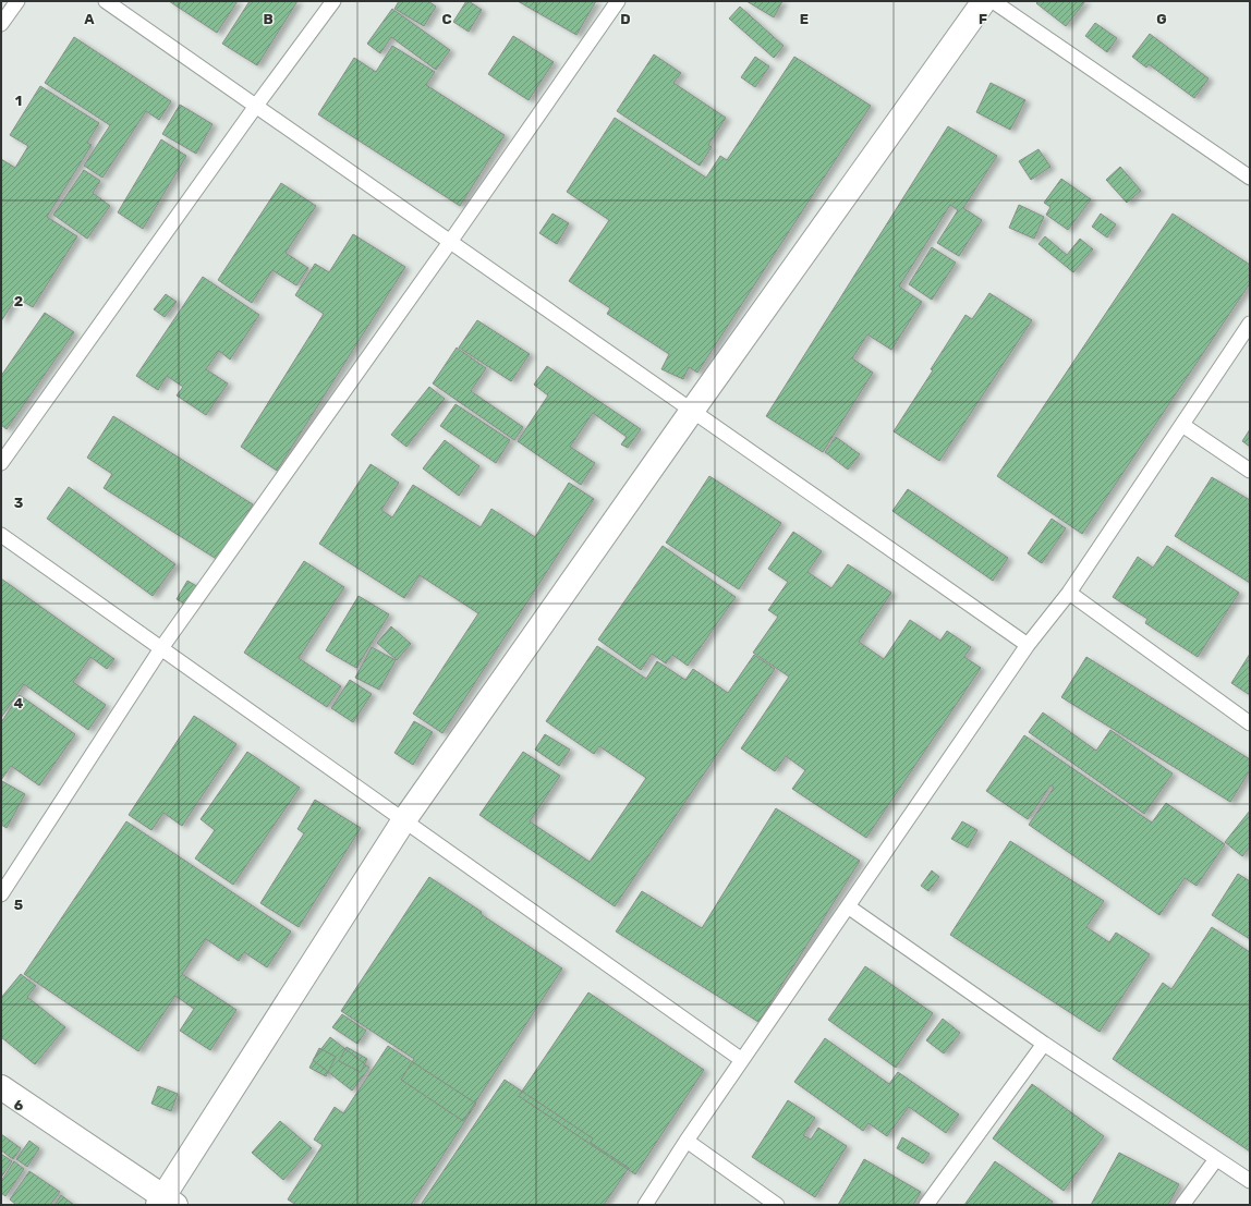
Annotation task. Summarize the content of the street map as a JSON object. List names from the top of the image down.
{
  "grid": {
    "columns": [
      "A",
      "B",
      "C",
      "D",
      "E",
      "F",
      "G"
    ],
    "rows": [
      "1",
      "2",
      "3",
      "4",
      "5",
      "6"
    ]
  }
}
